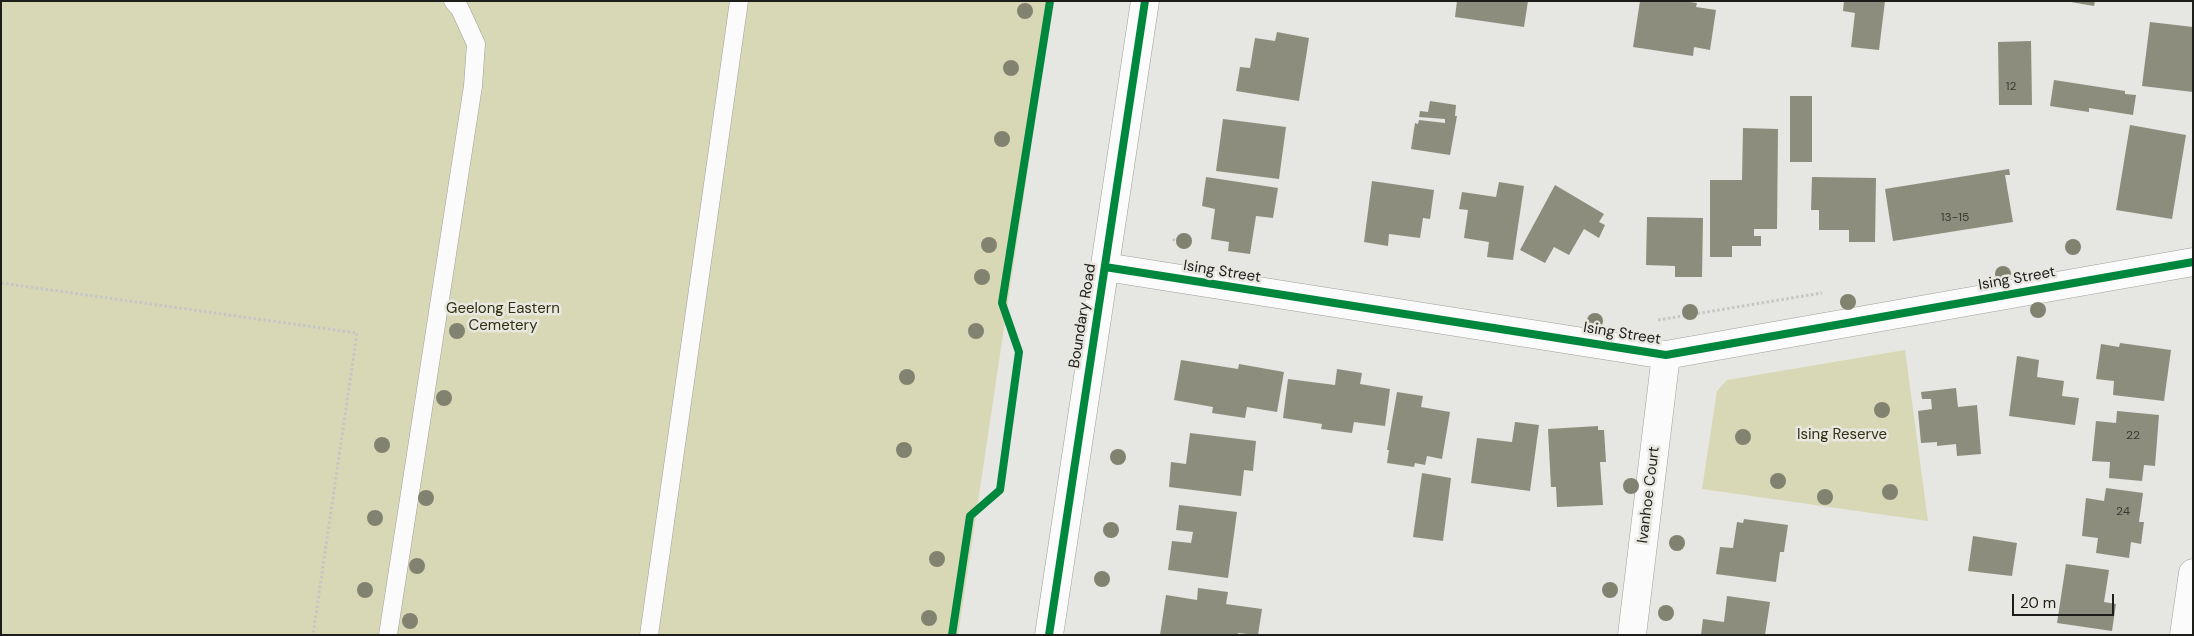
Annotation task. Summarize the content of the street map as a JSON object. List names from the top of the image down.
{
  "streets": {
    "street": ["Ising Street", "Boundary Road", "Ivanhoe Court"]
  },
  "crossings": [
    ["Ising Street", "Boundary Road"],
    ["Ising Street", "Ivanhoe Court"]
  ],
  "parks": ["Geelong Eastern Cemetery", "Ising Reserve"],
  "house_numbers": [
    "12",
    "13-15",
    "22",
    "24"
  ],
  "scale_bar": "20 m"
}
